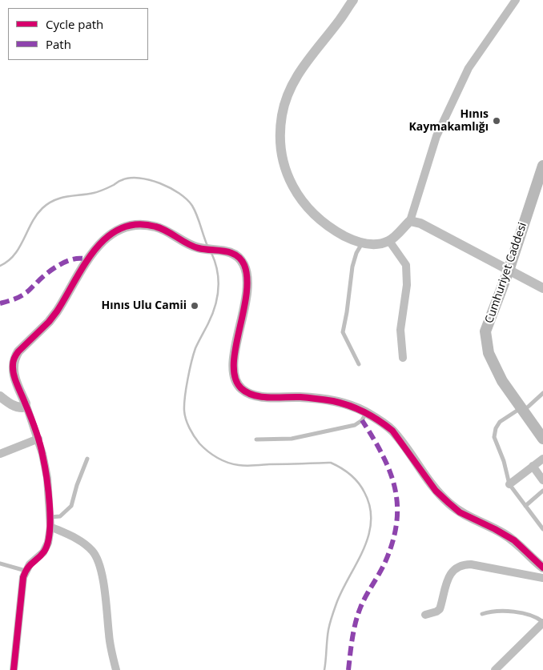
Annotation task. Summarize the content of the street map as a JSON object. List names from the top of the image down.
{
  "streets": {
    "main road": ["Cumhuriyet Caddesi"]
  },
  "places": ["Hınıs Kaymakamlığı", "Hınıs Ulu Camii"],
  "legend": ["Cycle path", "Path"]
}
